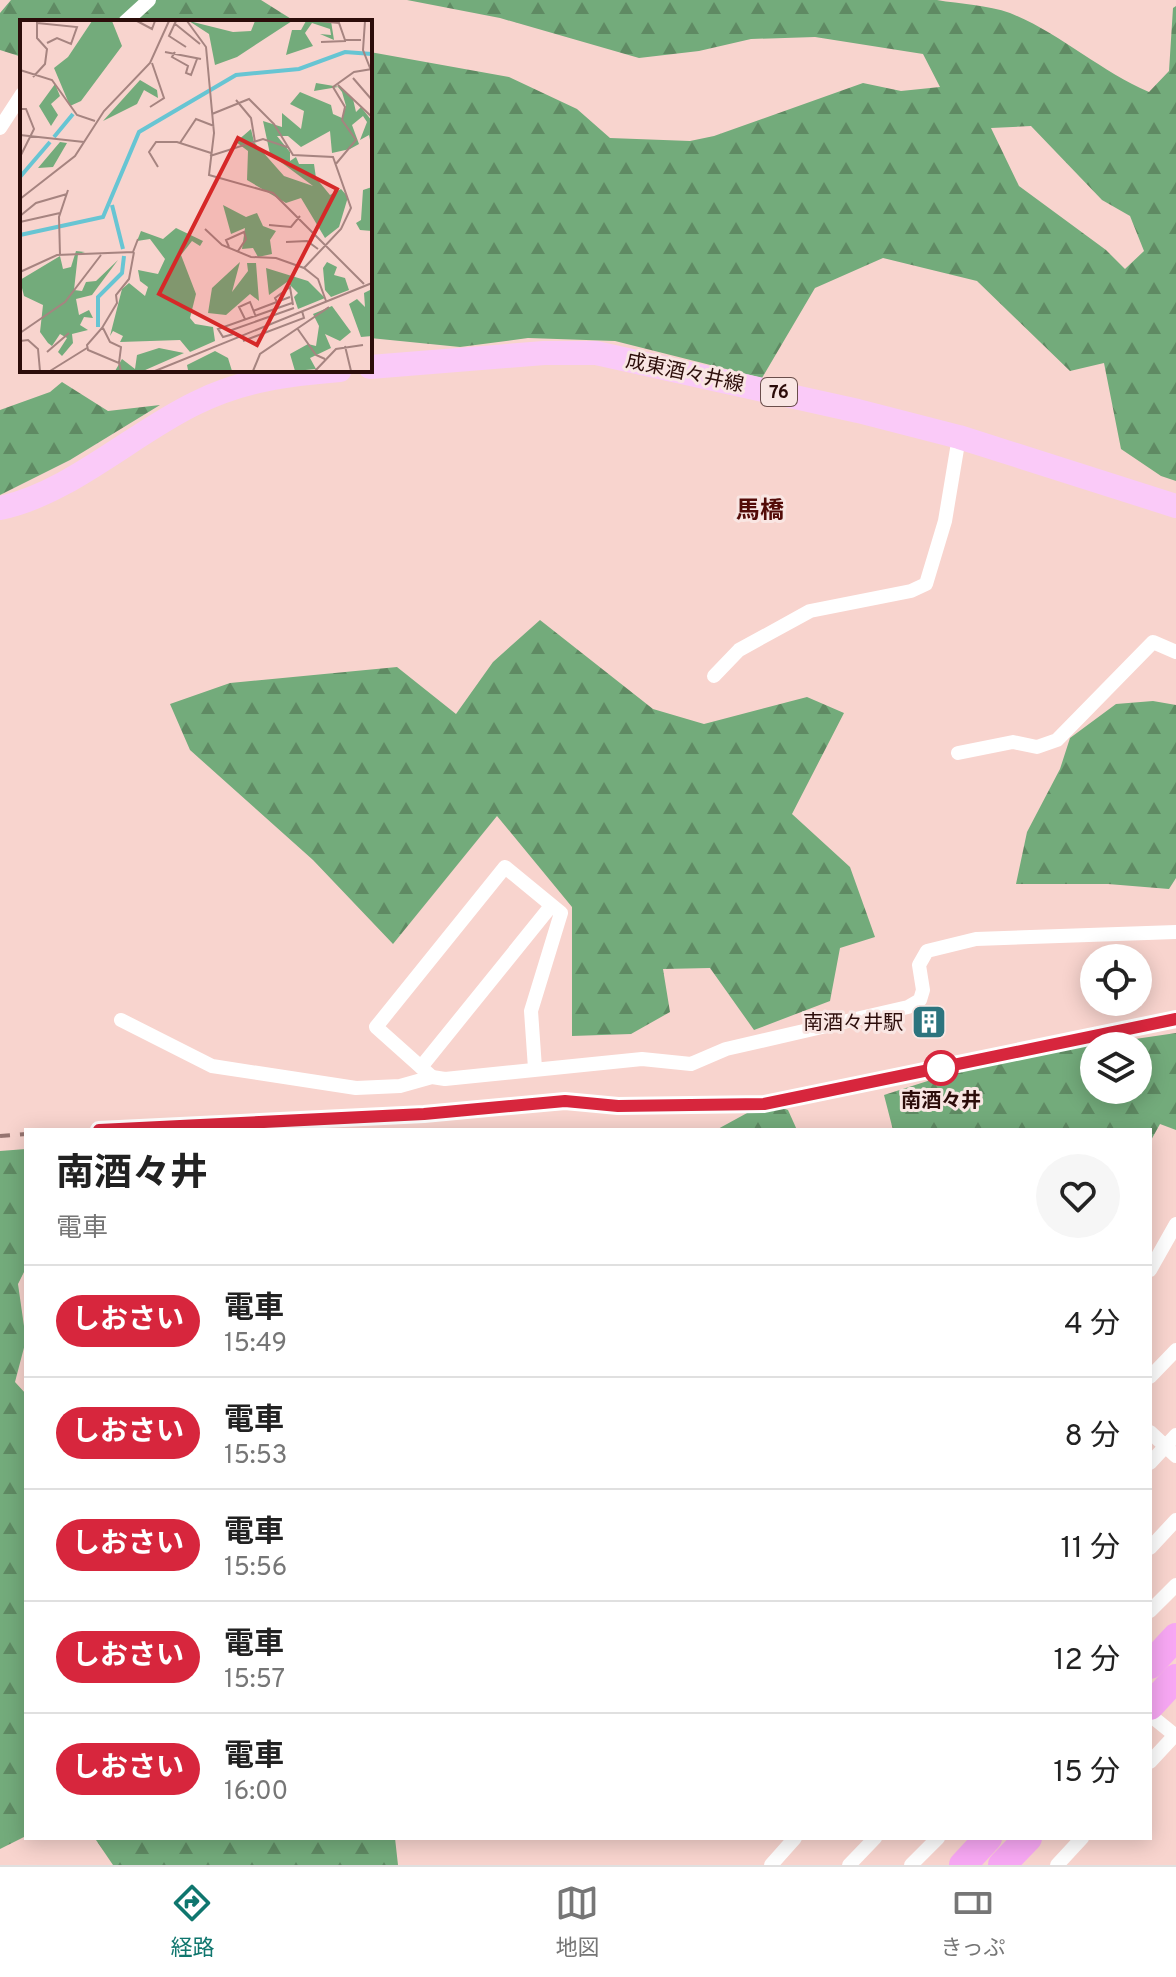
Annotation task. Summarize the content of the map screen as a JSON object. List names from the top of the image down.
{
  "streets": {
    "main road": ["成東酒々井線", "76"]
  },
  "districts": ["馬橋"],
  "places": {
    "building": ["南酒々井駅"],
    "other": ["南酒々井"]
  },
  "page": {
    "heading": ["南酒々井", "電車"],
    "list": [
      {
        "mark": "しおさい",
        "name": "電車",
        "note": "15:49",
        "value": "4 分"
      },
      {
        "mark": "しおさい",
        "name": "電車",
        "note": "15:53",
        "value": "8 分"
      },
      {
        "mark": "しおさい",
        "name": "電車",
        "note": "15:56",
        "value": "11 分"
      },
      {
        "mark": "しおさい",
        "name": "電車",
        "note": "15:57",
        "value": "12 分"
      },
      {
        "mark": "しおさい",
        "name": "電車",
        "note": "16:00",
        "value": "15 分"
      }
    ],
    "tabs": ["経路", "地図", "きっぷ"]
  }
}
